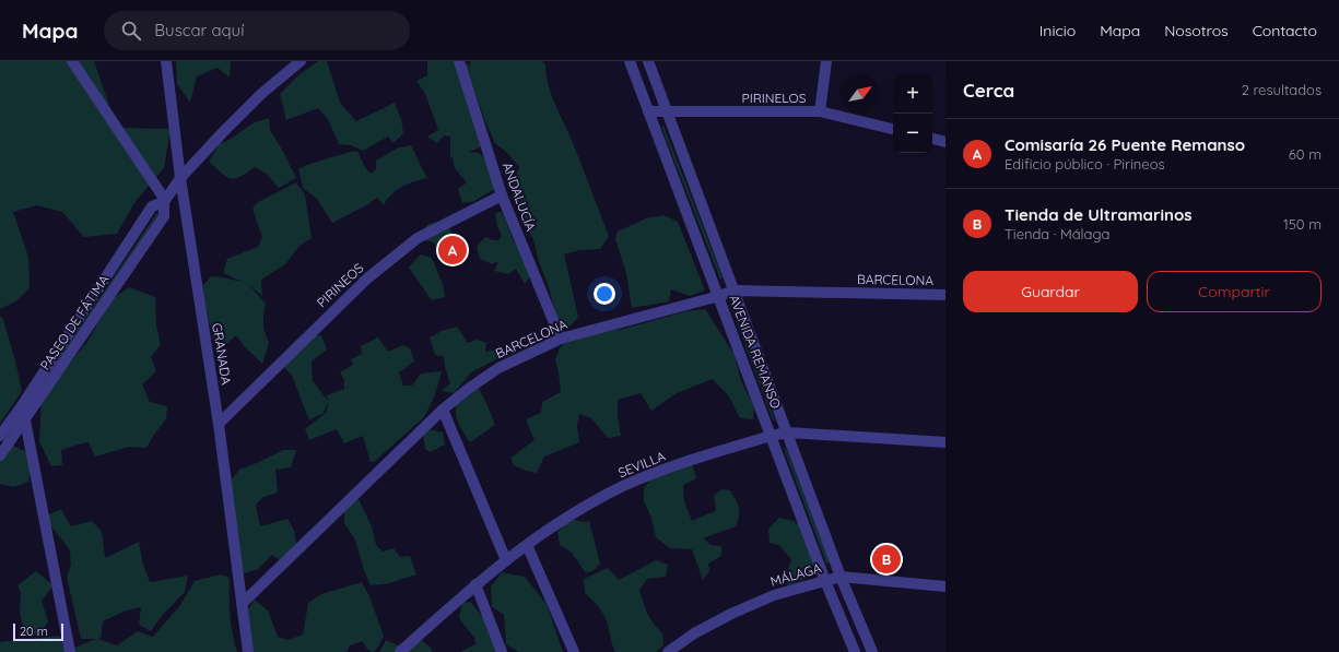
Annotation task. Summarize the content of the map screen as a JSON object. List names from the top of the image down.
{
  "streets": {
    "street": [
      "PIRINELOS",
      "ANDALUCÍA",
      "BARCELONA",
      "PIRINEOS",
      "PASEO DE FÁTIMA",
      "AVENIDA REMANSO",
      "GRANADA",
      "SEVILLA",
      "MÁLAGA"
    ]
  },
  "crossings": [
    ["PIRINELOS", "AVENIDA REMANSO"],
    ["ANDALUCÍA", "BARCELONA"],
    ["ANDALUCÍA", "PIRINEOS"],
    ["BARCELONA", "AVENIDA REMANSO"],
    ["BARCELONA", "GRANADA"],
    ["PIRINEOS", "GRANADA"],
    ["PASEO DE FÁTIMA", "GRANADA"],
    ["AVENIDA REMANSO", "SEVILLA"],
    ["AVENIDA REMANSO", "MÁLAGA"]
  ],
  "scale_bar": "20 m",
  "north": "top right",
  "page": {
    "header": "Mapa",
    "search": "Buscar aquí",
    "nav": [
      "Inicio",
      "Mapa",
      "Nosotros",
      "Contacto"
    ],
    "heading": ["Cerca", "2 resultados"],
    "map_buttons": ["+", "−"],
    "list": [
      {
        "mark": "A",
        "name": "Comisaría 26 Puente Remanso",
        "note": "Edificio público · Pirineos",
        "value": "60 m"
      },
      {
        "mark": "B",
        "name": "Tienda de Ultramarinos",
        "note": "Tienda · Málaga",
        "value": "150 m"
      }
    ],
    "pins": ["A", "B"],
    "buttons": ["Guardar", "Compartir"],
    "scale": "20 m"
  }
}
